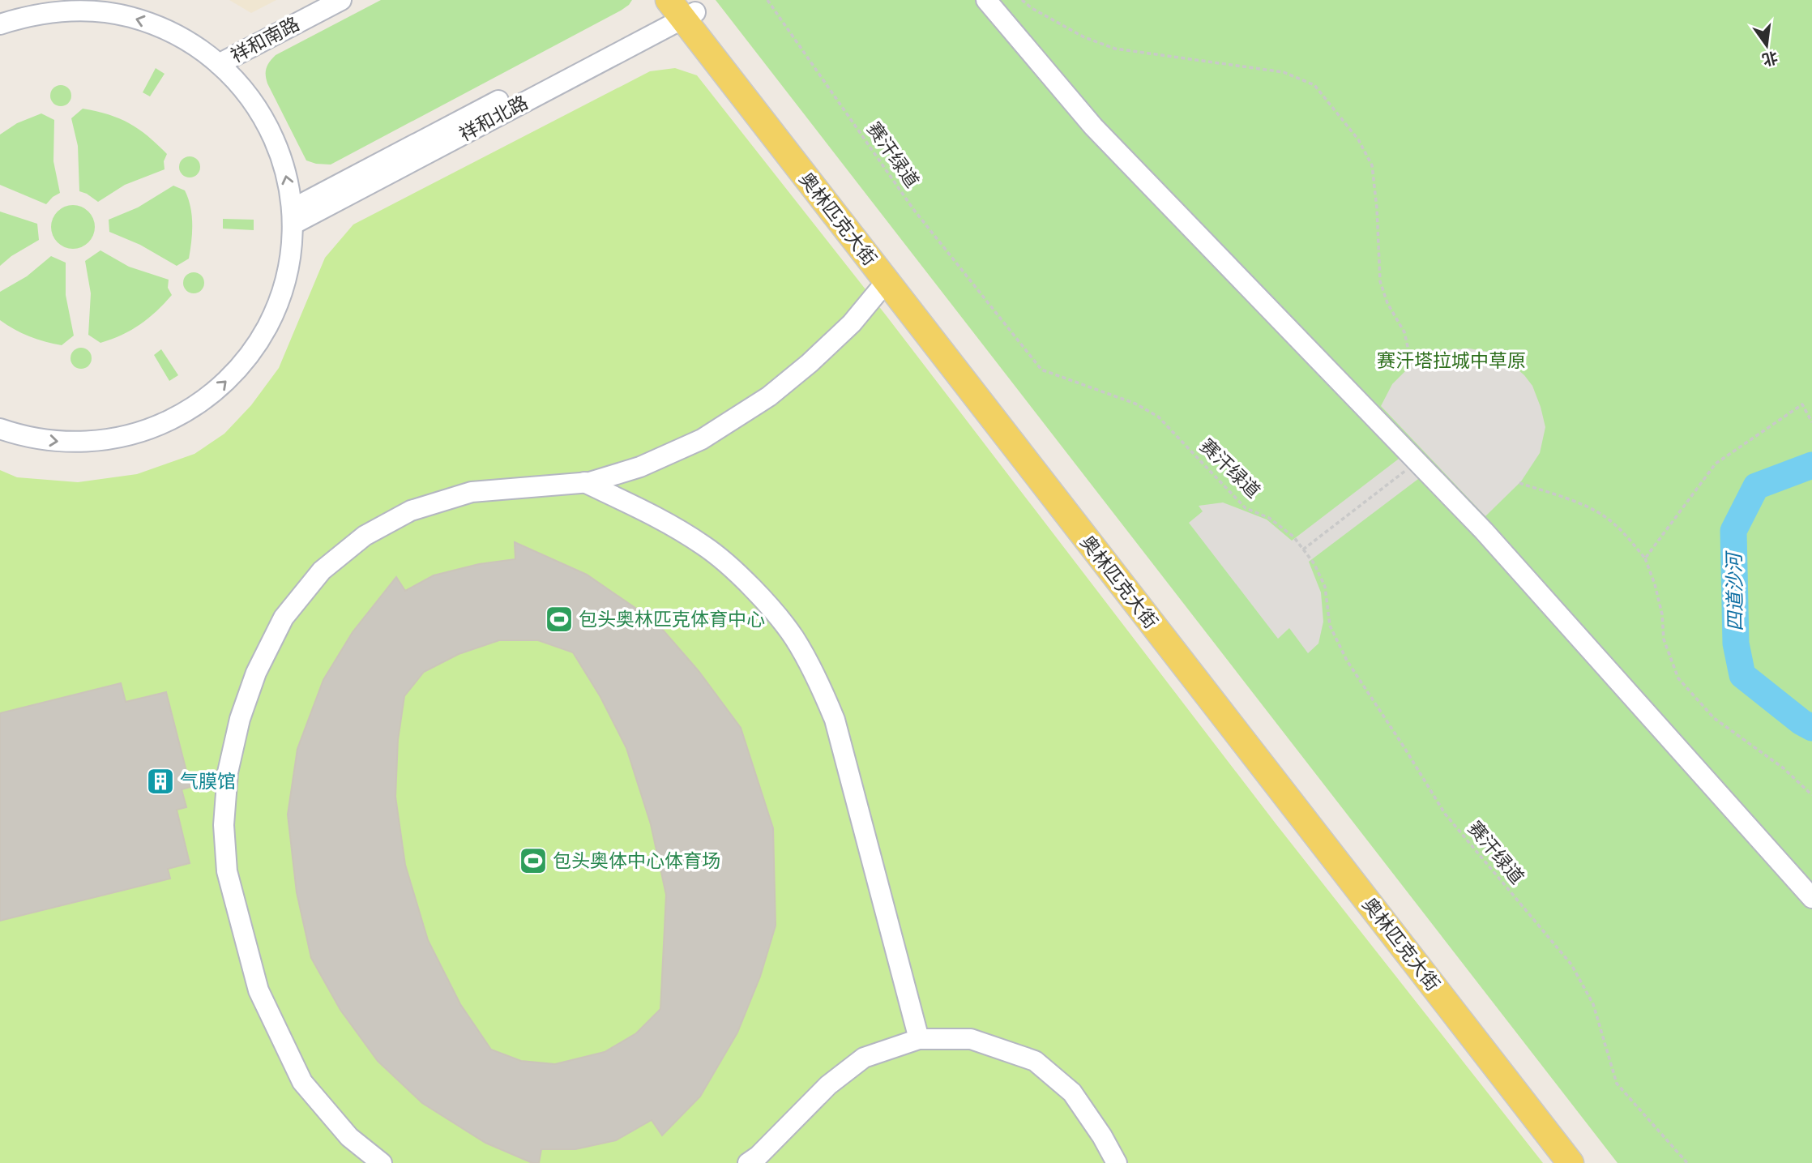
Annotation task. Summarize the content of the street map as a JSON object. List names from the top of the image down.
{
  "streets": {
    "main road": ["奥林匹克大街"],
    "street": ["祥和南路", "祥和北路"],
    "path": ["赛汗绿道"]
  },
  "crossings": [
    ["祥和北路", "奥林匹克大街"]
  ],
  "water": ["四道沙河"],
  "parks": ["赛汗塔拉城中草原"],
  "places": {
    "sports": ["包头奥林匹克体育中心", "包头奥体中心体育场"],
    "building": ["气膜馆"]
  },
  "north": "bottom"
}
